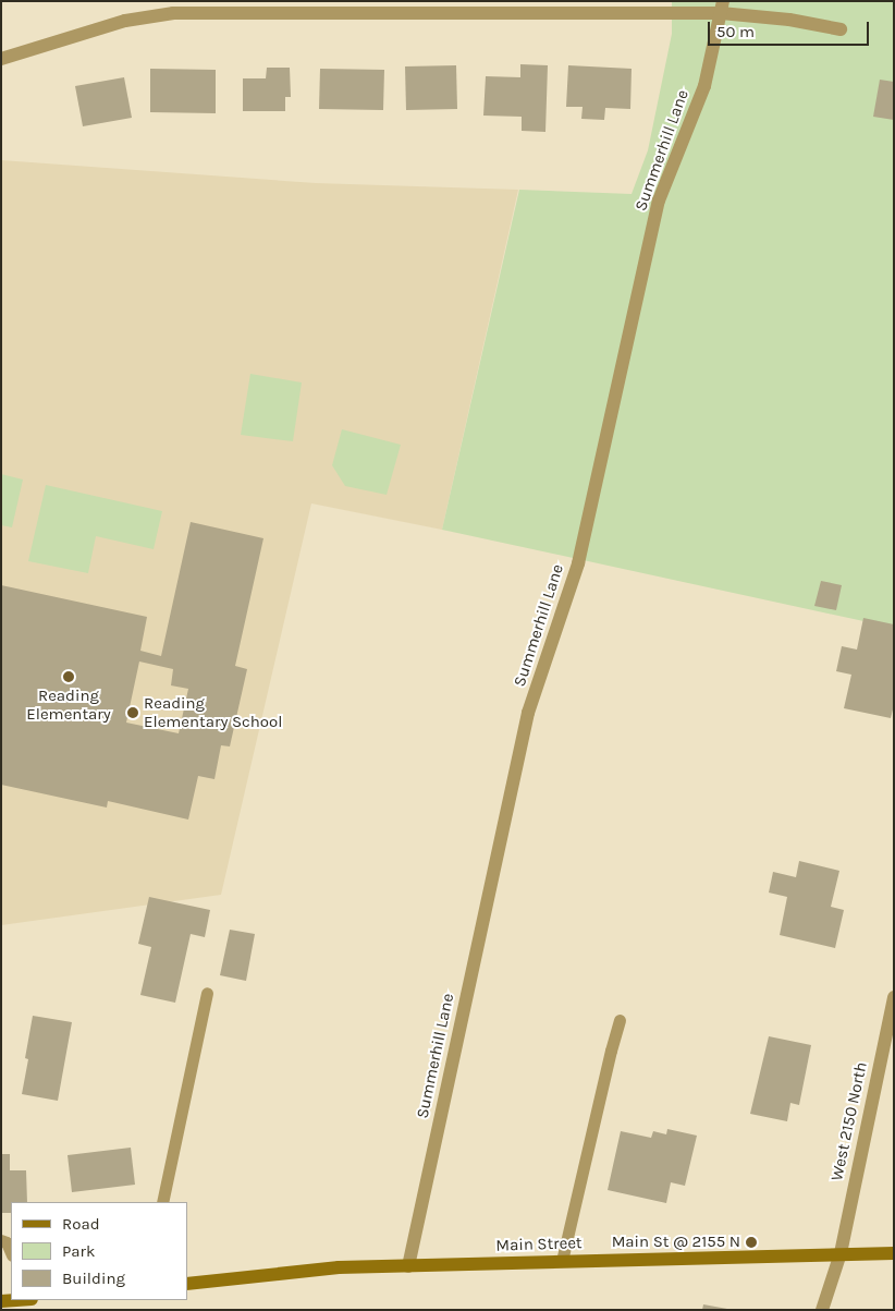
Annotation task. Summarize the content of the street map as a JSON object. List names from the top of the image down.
{
  "streets": {
    "main road": ["Main Street"],
    "street": ["Summerhill Lane", "West 2150 North"]
  },
  "crossings": [
    ["Summerhill Lane", "Main Street"],
    ["West 2150 North", "Main Street"]
  ],
  "places": ["Reading Elementary", "Reading Elementary School", "Main St @ 2155 N"],
  "legend": ["Road", "Park", "Building"],
  "scale_bar": "50 m"
}
